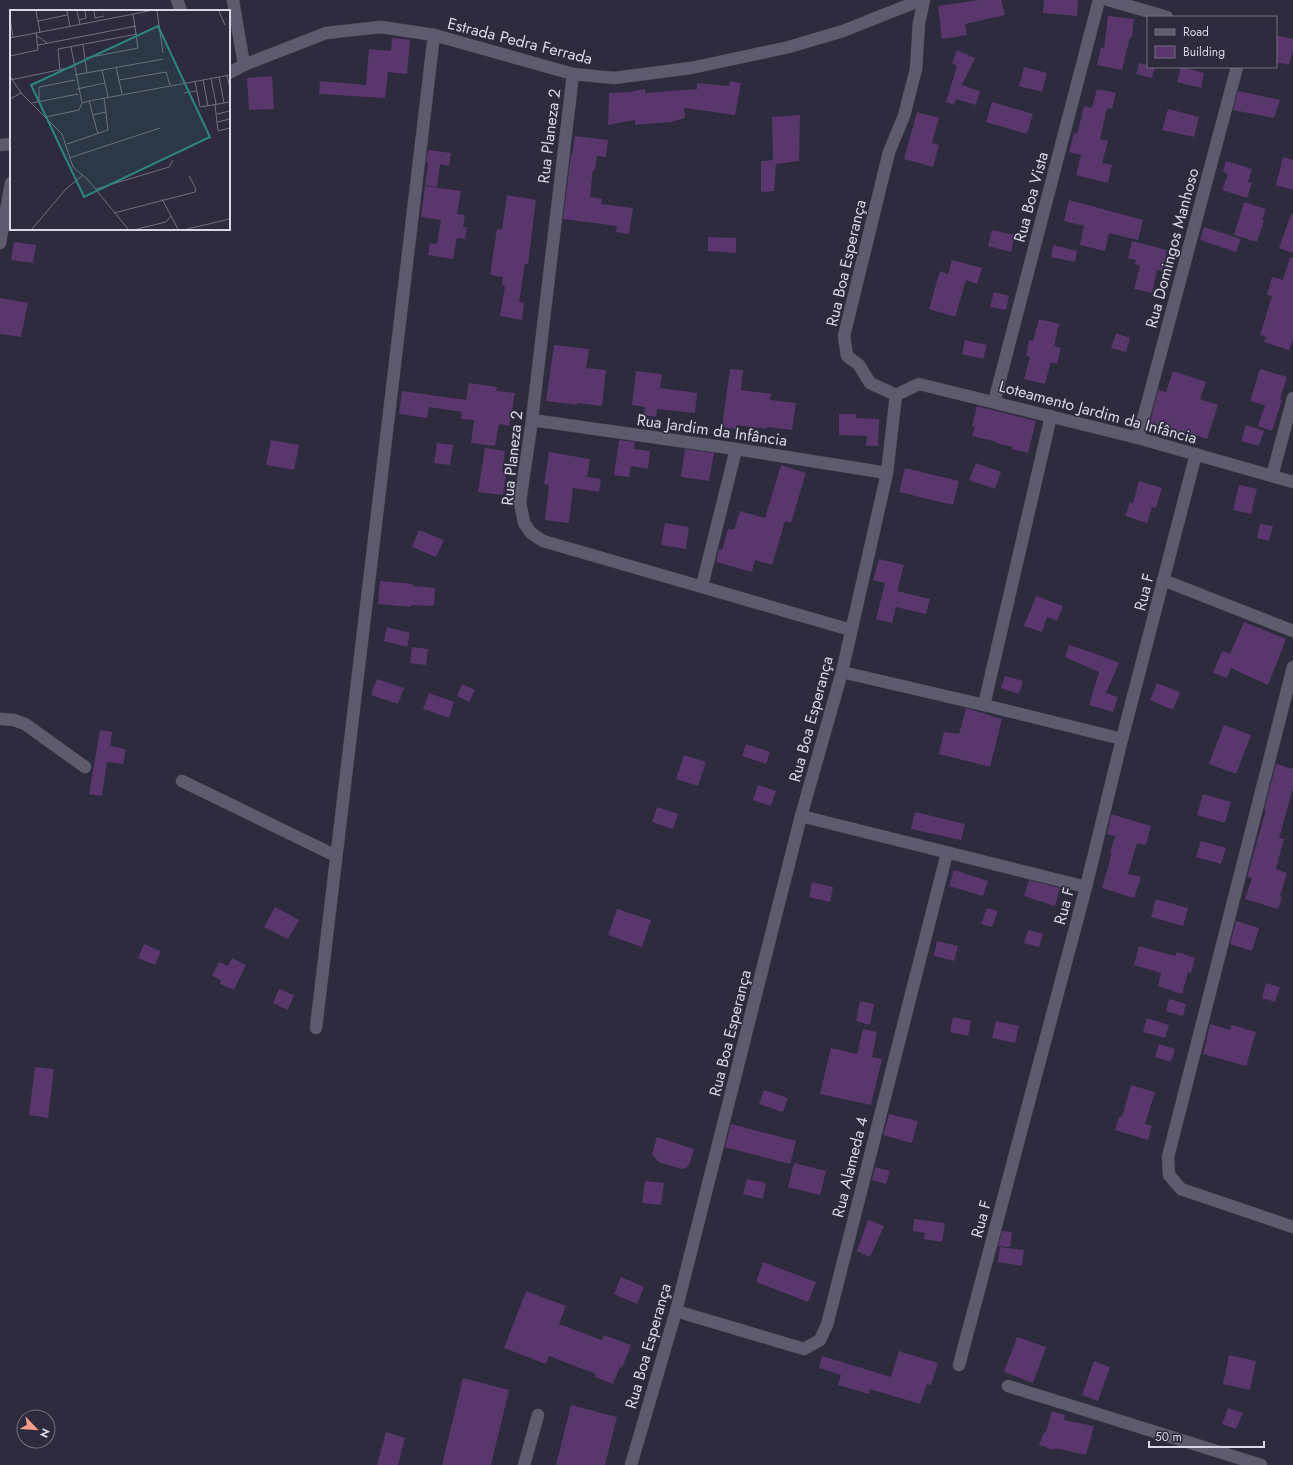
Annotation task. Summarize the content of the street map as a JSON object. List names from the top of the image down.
{
  "streets": {
    "street": [
      "Estrada Pedra Ferrada",
      "Rua Planeza 2",
      "Rua Boa Vista",
      "Rua Domingos Manhoso",
      "Rua Boa Esperança",
      "Loteamento Jardim da Infância",
      "Rua Jardim da Infância",
      "Rua F",
      "Rua Alameda 4"
    ]
  },
  "crossings": [
    ["Estrada Pedra Ferrada", "Rua Planeza 2"],
    ["Estrada Pedra Ferrada", "Rua Boa Esperança"],
    ["Rua Planeza 2", "Rua Boa Esperança"],
    ["Rua Planeza 2", "Rua Jardim da Infância"],
    ["Rua Boa Vista", "Loteamento Jardim da Infância"],
    ["Rua Domingos Manhoso", "Loteamento Jardim da Infância"],
    ["Rua Boa Esperança", "Loteamento Jardim da Infância"],
    ["Rua Boa Esperança", "Rua Jardim da Infância"],
    ["Rua Boa Esperança", "Rua Alameda 4"],
    ["Loteamento Jardim da Infância", "Rua F"]
  ],
  "legend": ["Road", "Building"],
  "scale_bar": "50 m",
  "north": "bottom right"
}
